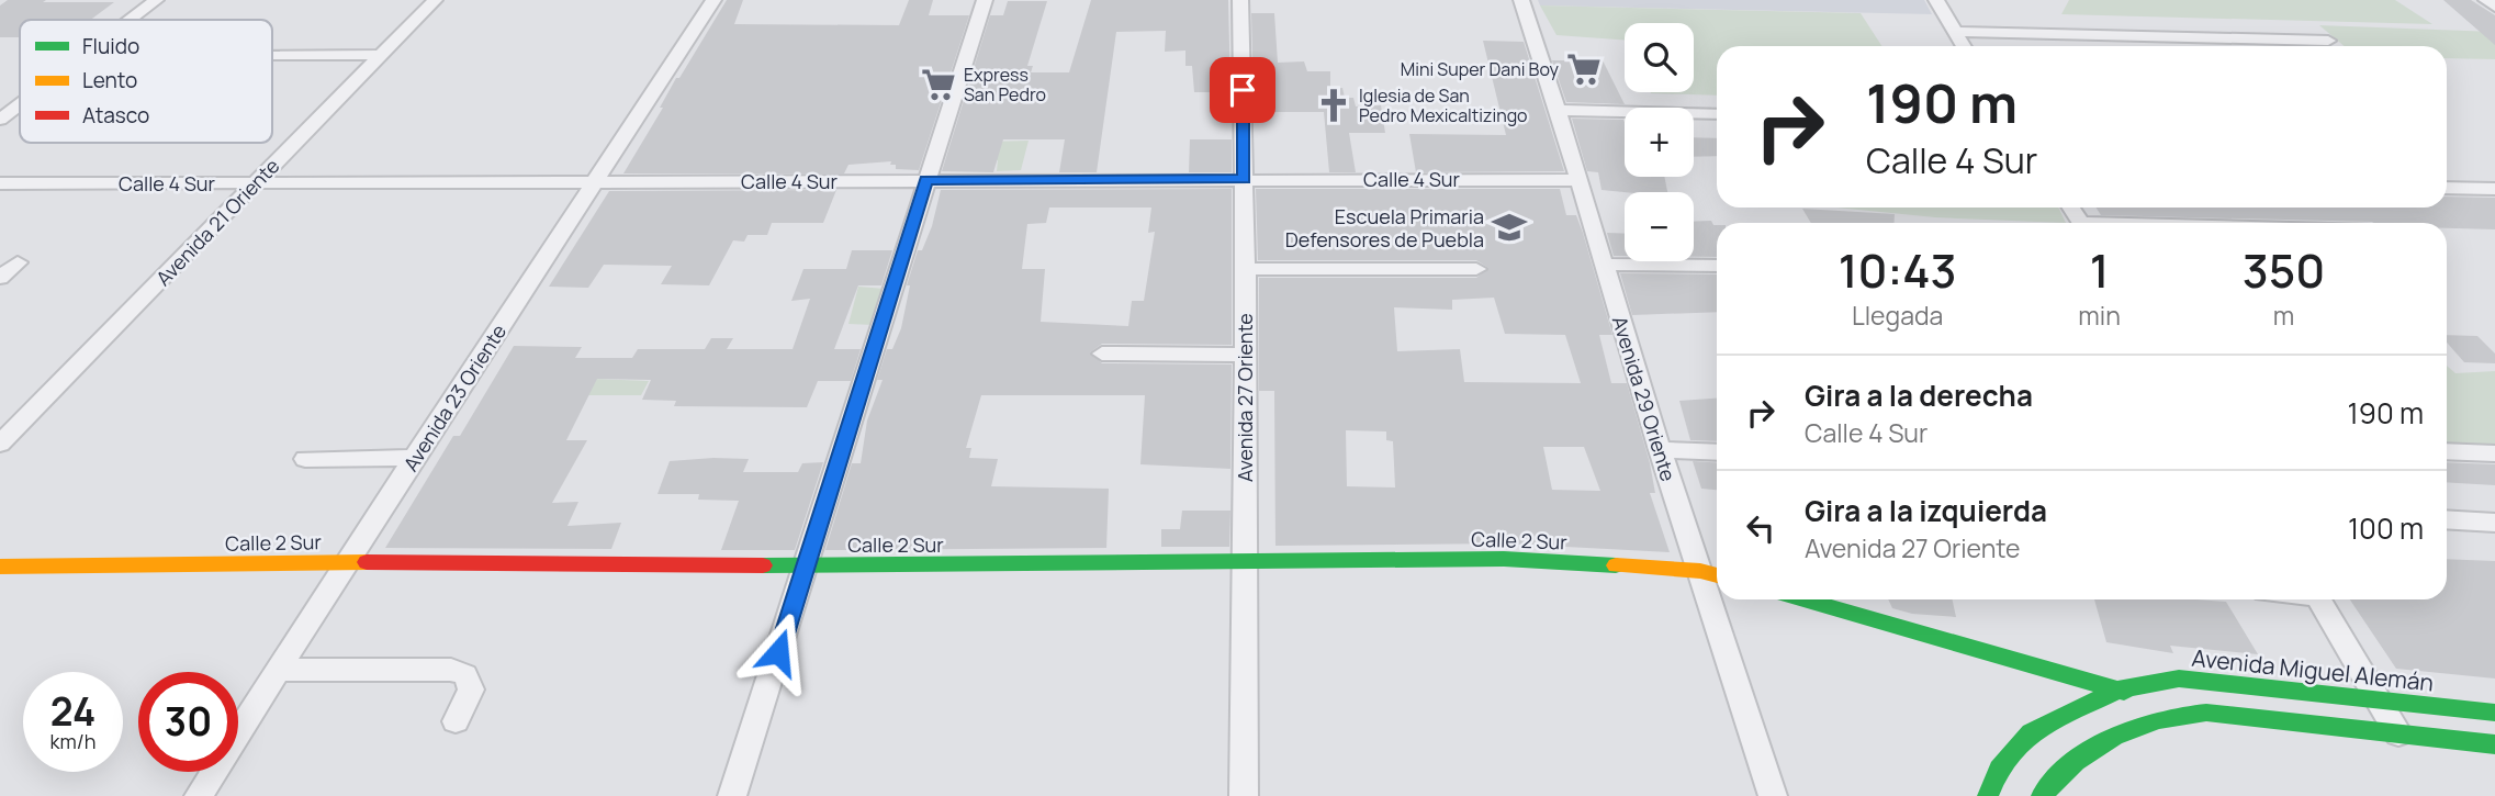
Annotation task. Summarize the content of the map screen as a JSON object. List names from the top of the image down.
{
  "streets": {
    "main road": ["Calle 2 Sur", "Avenida Miguel Alemán"],
    "street": [
      "Calle 4 Sur",
      "Avenida 21 Oriente",
      "Avenida 23 Oriente",
      "Avenida 27 Oriente",
      "Avenida 29 Oriente"
    ]
  },
  "crossings": [
    ["Calle 4 Sur", "Avenida 21 Oriente"],
    ["Calle 4 Sur", "Avenida 23 Oriente"],
    ["Calle 4 Sur", "Avenida 27 Oriente"],
    ["Calle 4 Sur", "Avenida 29 Oriente"],
    ["Avenida 23 Oriente", "Calle 2 Sur"],
    ["Avenida 27 Oriente", "Calle 2 Sur"],
    ["Avenida 29 Oriente", "Calle 2 Sur"]
  ],
  "places": {
    "supermarket": ["Mini Super Dani Boy", "Express San Pedro"],
    "church": ["Iglesia de San Pedro Mexicaltizingo"],
    "school or university": ["Escuela Primaria Defensores de Puebla"]
  },
  "legend": ["Fluido", "Lento", "Atasco"],
  "page": {
    "map_buttons": ["+", "−"],
    "turn": ["190 m", "Calle 4 Sur"],
    "eta": [
      "10:43",
      "Llegada",
      "1",
      "min",
      "350",
      "m"
    ],
    "list": [
      {
        "name": "Gira a la derecha",
        "note": "Calle 4 Sur",
        "value": "190 m"
      },
      {
        "name": "Gira a la izquierda",
        "note": "Avenida 27 Oriente",
        "value": "100 m"
      }
    ],
    "speed": "24 km/h",
    "limit": "30"
  }
}
